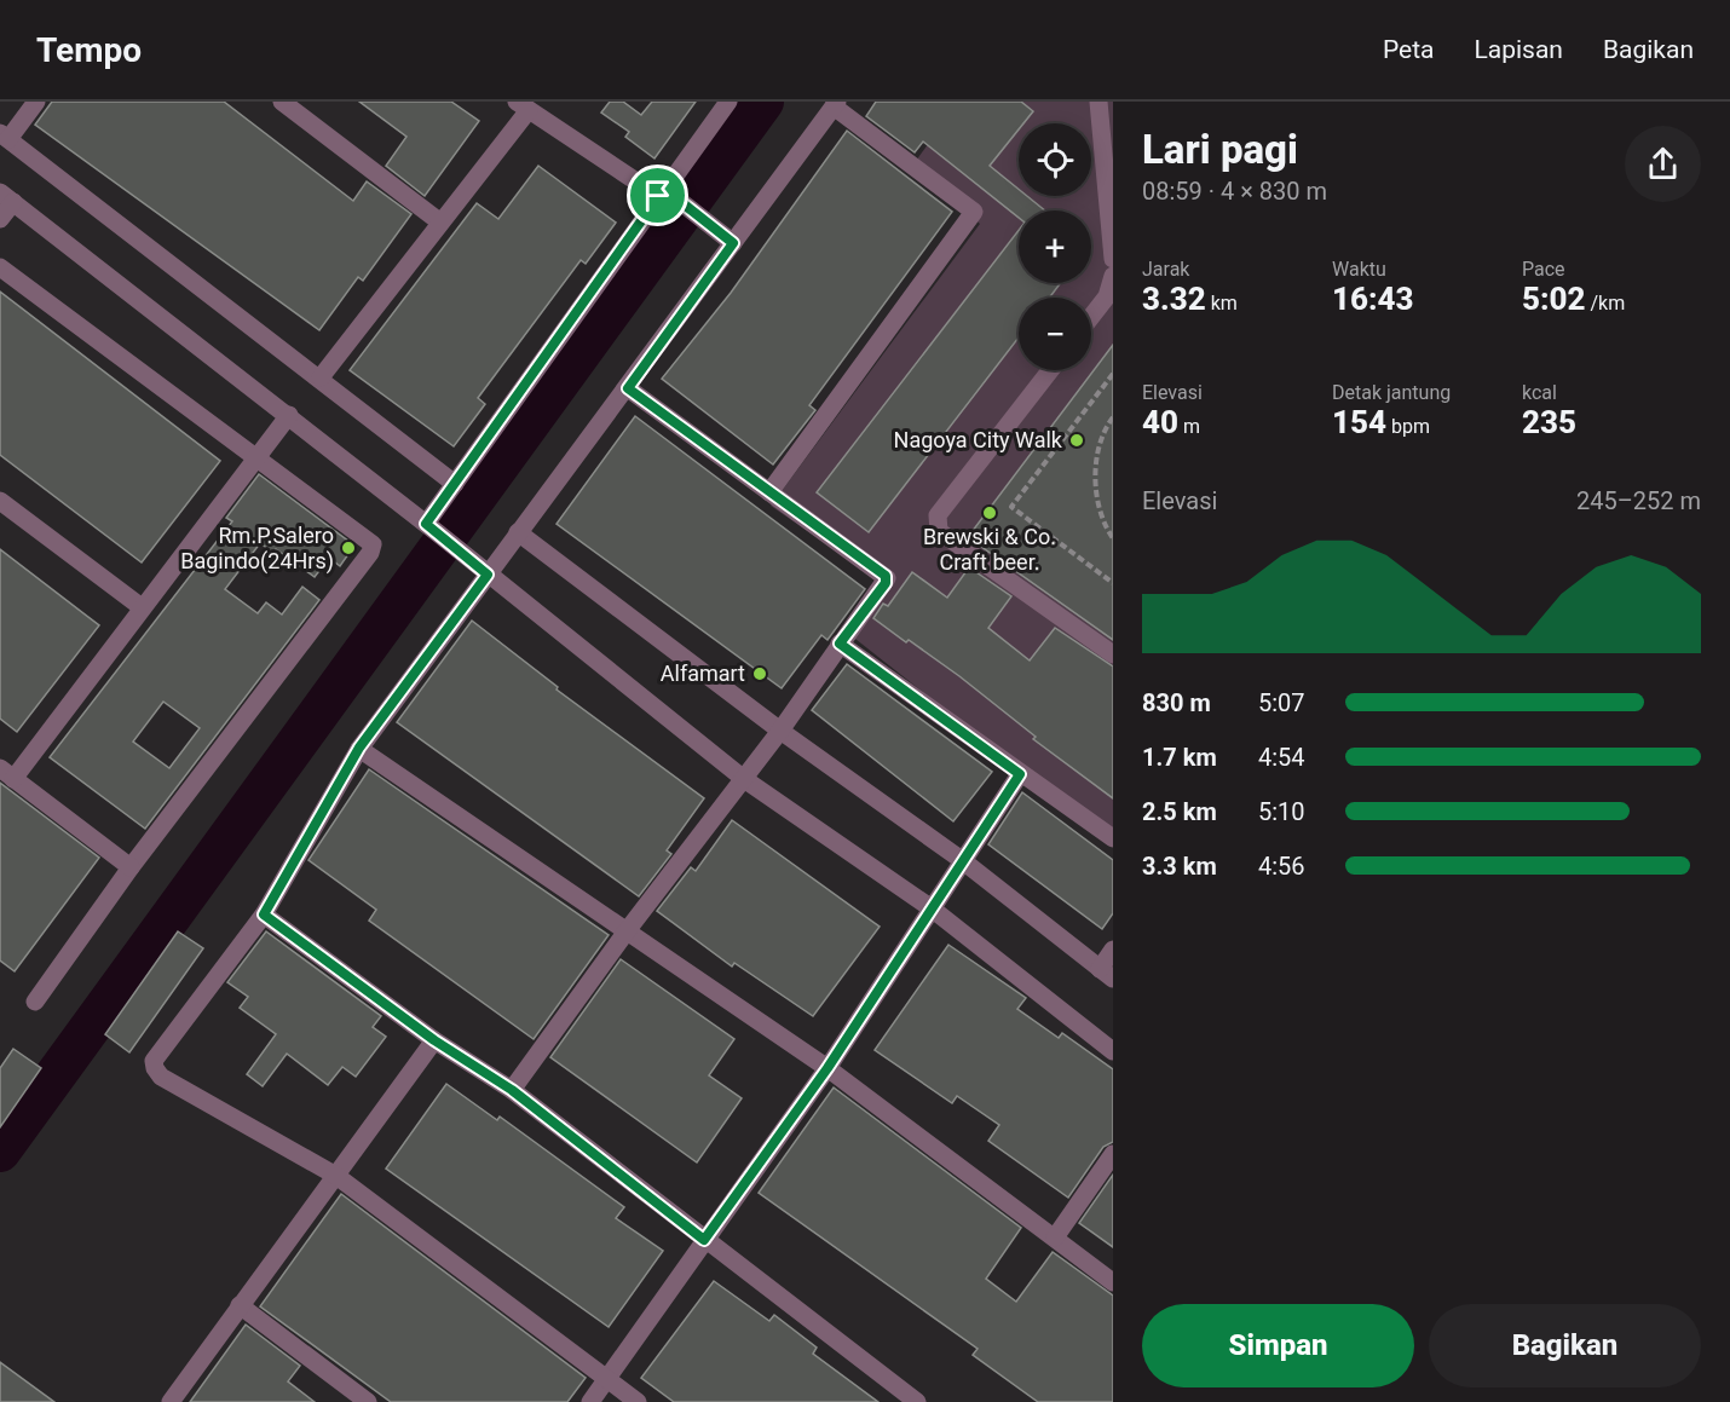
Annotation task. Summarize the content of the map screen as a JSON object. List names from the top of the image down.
{
  "places": [
    "Nagoya City Walk",
    "Brewski & Co. Craft beer.",
    "Rm.P.Salero Bagindo(24Hrs)",
    "Alfamart"
  ],
  "page": {
    "header": "Tempo",
    "nav": ["Peta", "Lapisan", "Bagikan"],
    "heading": ["Lari pagi", "08:59 · 4 × 830 m"],
    "map_buttons": ["+", "−"],
    "stats": [
      ["Jarak", "3.32 km"],
      ["Waktu", "16:43"],
      ["Pace", "5:02 /km"],
      ["Elevasi", "40 m"],
      ["Detak jantung", "154 bpm"],
      ["kcal", "235"]
    ],
    "chart": ["Elevasi", "245–252 m"],
    "list": [
      {
        "name": "830 m",
        "note": "5:07"
      },
      {
        "name": "1.7 km",
        "note": "4:54"
      },
      {
        "name": "2.5 km",
        "note": "5:10"
      },
      {
        "name": "3.3 km",
        "note": "4:56"
      }
    ],
    "buttons": ["Simpan", "Bagikan"]
  }
}
